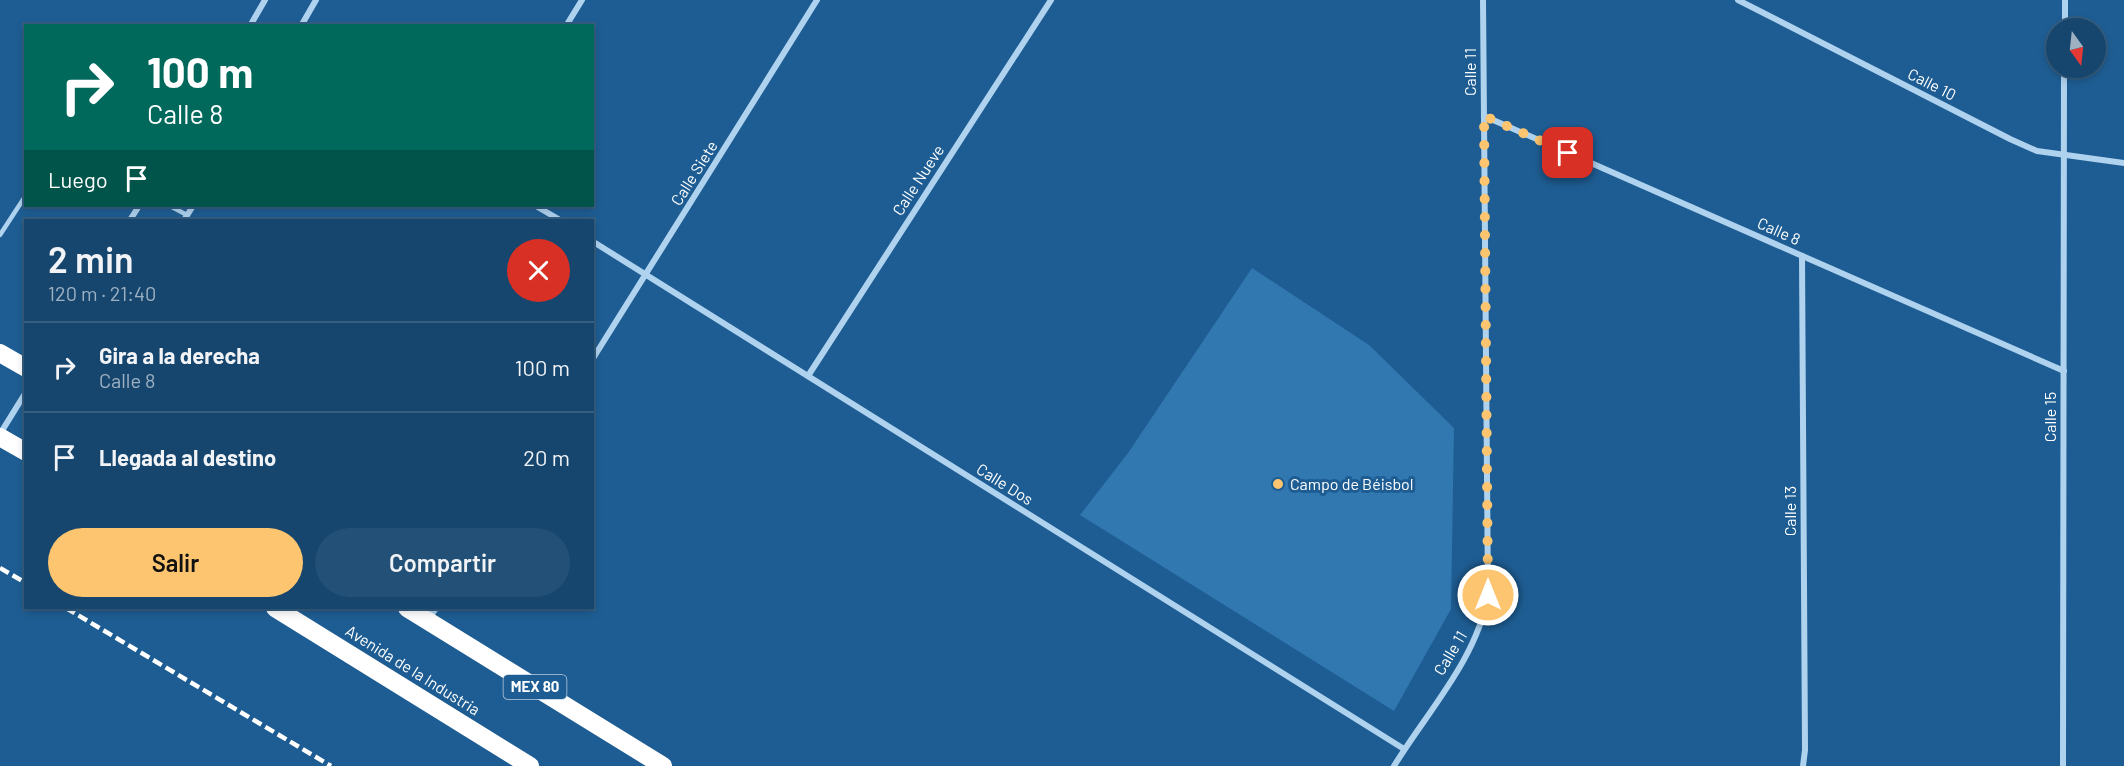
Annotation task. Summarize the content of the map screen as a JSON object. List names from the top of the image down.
{
  "streets": {
    "highway": ["Avenida de la Industria", "MEX 80"],
    "street": [
      "Calle 11",
      "Calle 10",
      "Calle Siete",
      "Calle Nueve",
      "Calle 8",
      "Calle 15",
      "Calle Dos",
      "Calle 13"
    ]
  },
  "crossings": [
    ["Calle 11", "Calle 8"],
    ["Calle 11", "Calle Dos"],
    ["Calle 10", "Calle 15"],
    ["Calle Siete", "Calle Dos"],
    ["Calle Nueve", "Calle Dos"],
    ["Calle 8", "Calle 15"],
    ["Calle 8", "Calle 13"]
  ],
  "places": ["Campo de Béisbol"],
  "north": "bottom",
  "page": {
    "turn": ["100 m", "Calle 8"],
    "then": "Luego",
    "heading": ["2 min", "120 m · 21:40"],
    "list": [
      {
        "name": "Gira a la derecha",
        "note": "Calle 8",
        "value": "100 m"
      },
      {
        "name": "Llegada al destino",
        "value": "20 m"
      }
    ],
    "buttons": ["Salir", "Compartir"]
  }
}
